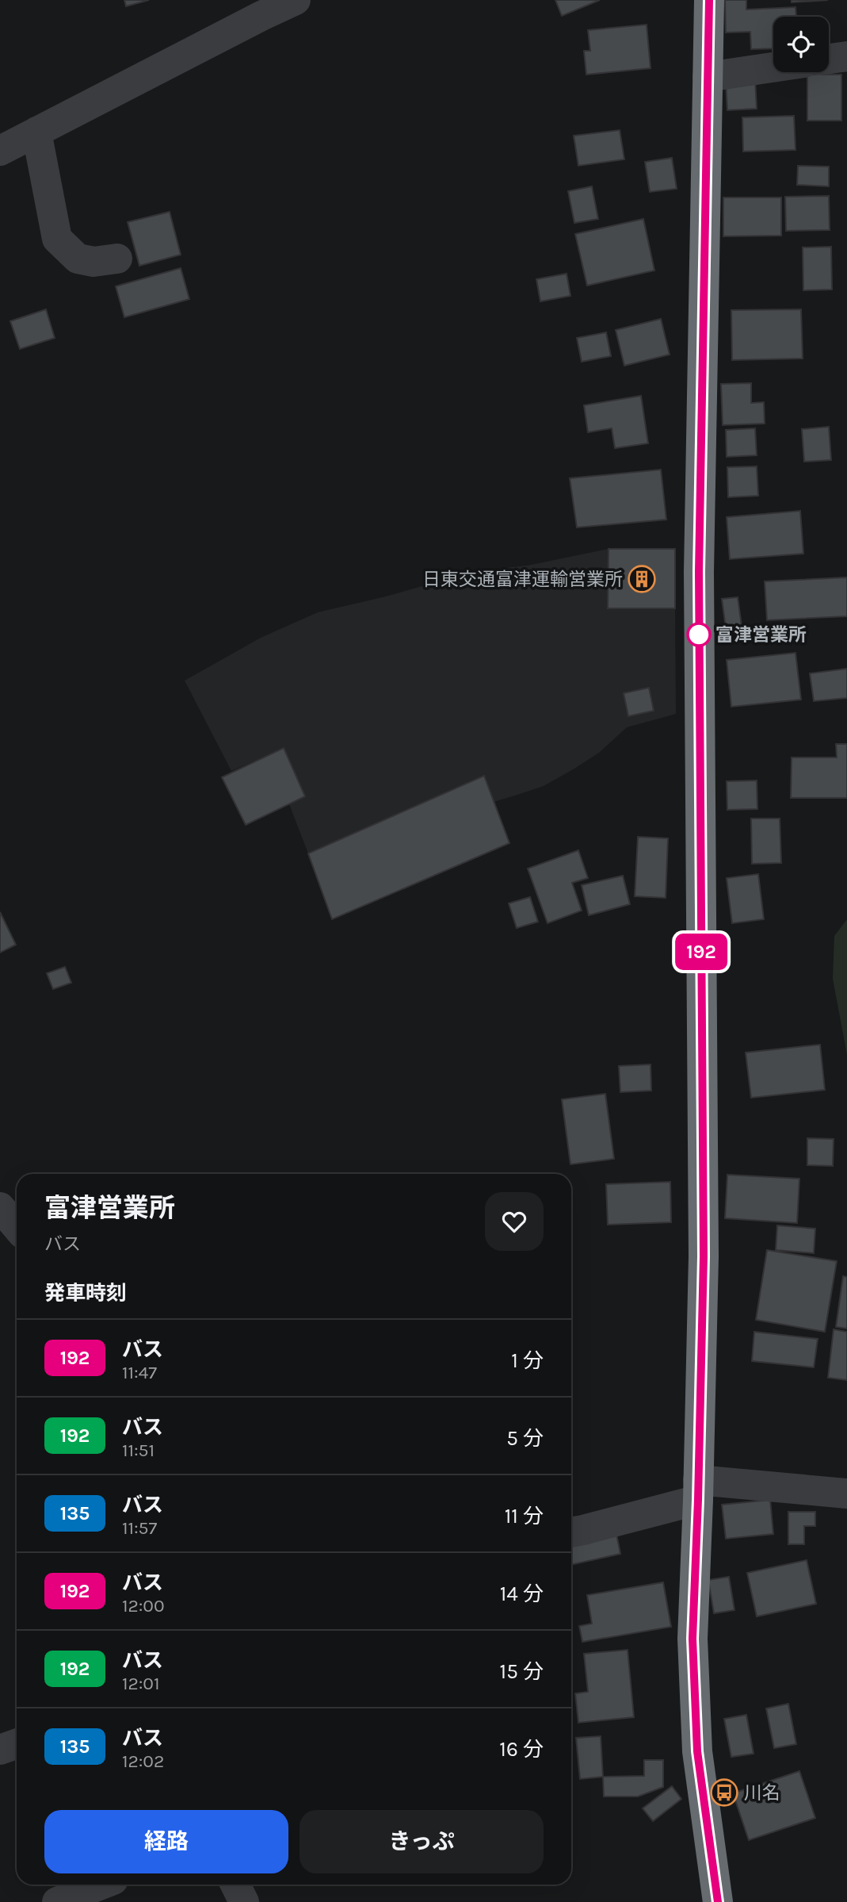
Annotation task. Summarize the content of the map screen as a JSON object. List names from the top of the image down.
{
  "places": {
    "building": ["日東交通富津運輸営業所"],
    "other": ["富津営業所"],
    "bus stop": ["川名"]
  },
  "lines": ["bus line 192"],
  "page": {
    "on_map": "192",
    "heading": [
      ["富津営業所", "バス"],
      "発車時刻"
    ],
    "list": [
      {
        "mark": "192",
        "name": "バス",
        "note": "11:47",
        "value": "1 分"
      },
      {
        "mark": "192",
        "name": "バス",
        "note": "11:51",
        "value": "5 分"
      },
      {
        "mark": "135",
        "name": "バス",
        "note": "11:57",
        "value": "11 分"
      },
      {
        "mark": "192",
        "name": "バス",
        "note": "12:00",
        "value": "14 分"
      },
      {
        "mark": "192",
        "name": "バス",
        "note": "12:01",
        "value": "15 分"
      },
      {
        "mark": "135",
        "name": "バス",
        "note": "12:02",
        "value": "16 分"
      }
    ],
    "buttons": ["経路", "きっぷ"]
  }
}
